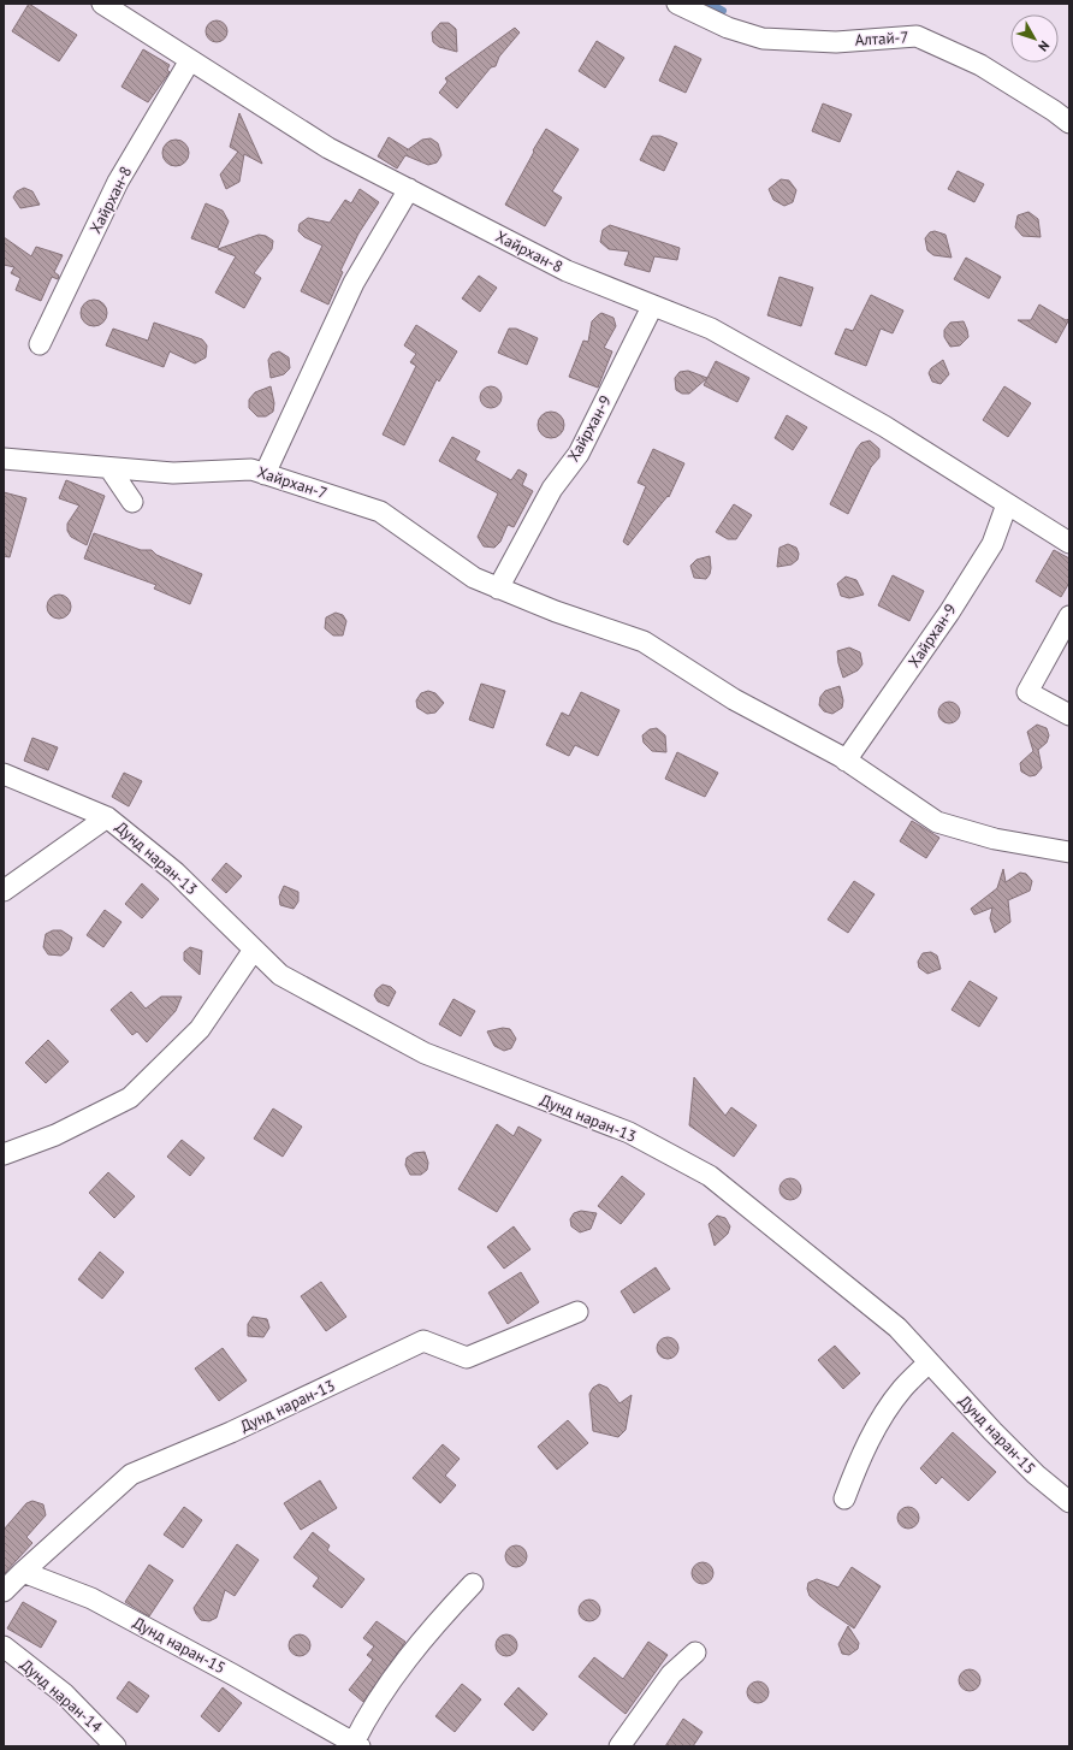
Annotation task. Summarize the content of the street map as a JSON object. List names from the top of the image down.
{
  "streets": {
    "street": [
      "Алтай-7",
      "Хайрхан-8",
      "Хайрхан-9",
      "Хайрхан-7",
      "Дунд наран-13",
      "Дунд наран-15",
      "Дунд наран-14"
    ]
  },
  "crossings": [
    ["Хайрхан-8", "Хайрхан-9"],
    ["Хайрхан-9", "Хайрхан-7"],
    ["Дунд наран-13", "Дунд наран-15"]
  ],
  "north": "bottom right"
}
